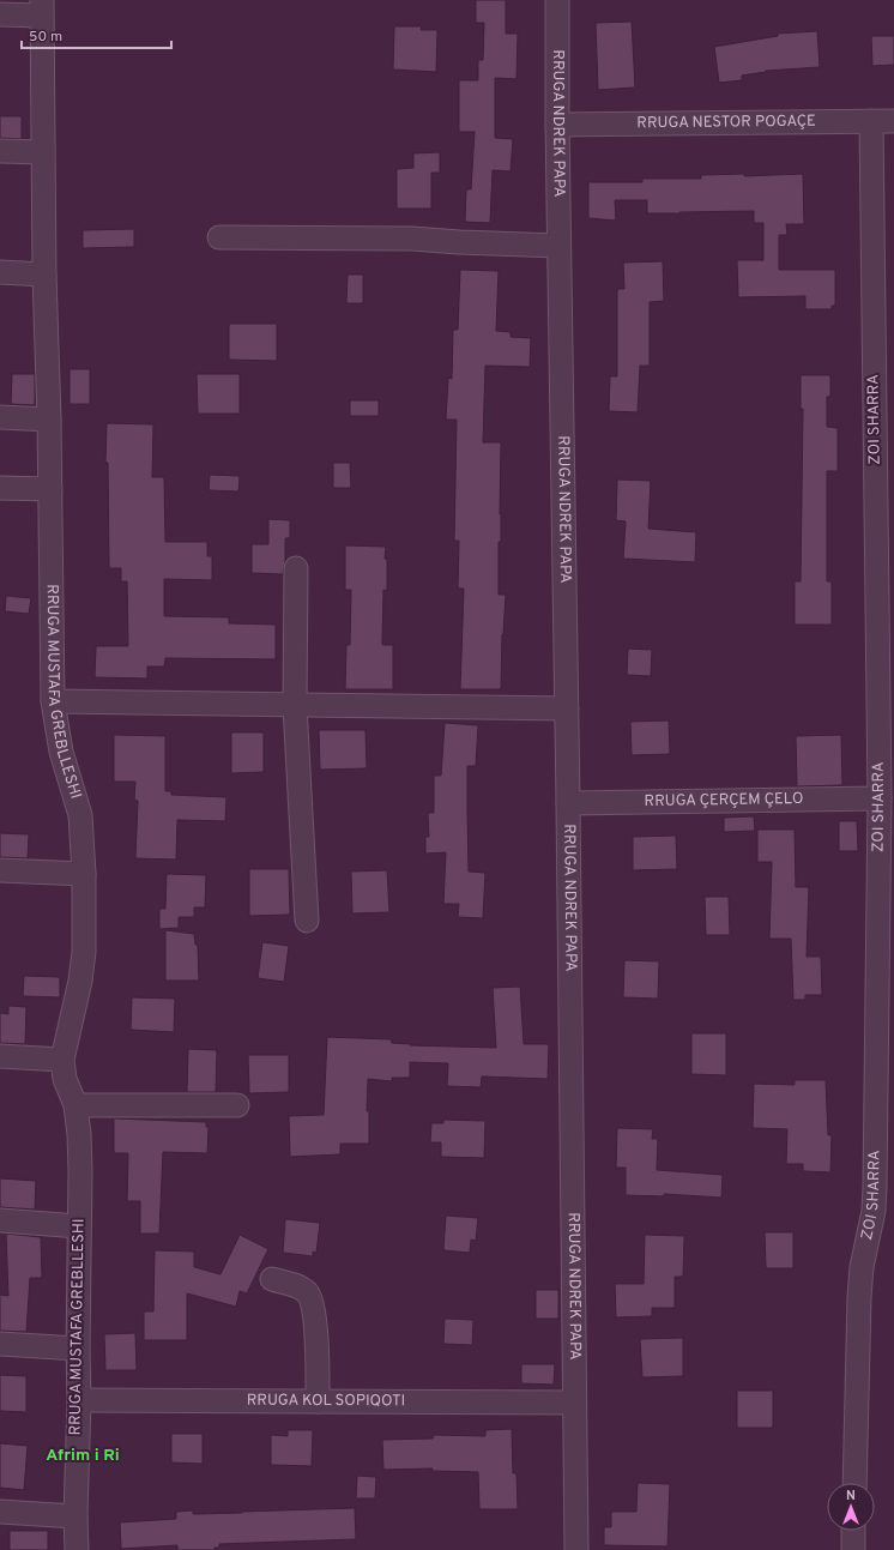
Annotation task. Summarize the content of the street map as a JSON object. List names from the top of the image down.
{
  "streets": {
    "street": [
      "RRUGA NDREK PAPA",
      "RRUGA NESTOR POGAÇE",
      "ZOI SHARRA",
      "RRUGA MUSTAFA GREBLLESHI",
      "RRUGA ÇERÇEM ÇELO",
      "RRUGA KOL SOPIQOTI"
    ]
  },
  "crossings": [
    ["RRUGA NDREK PAPA", "RRUGA NESTOR POGAÇE"],
    ["RRUGA NDREK PAPA", "RRUGA ÇERÇEM ÇELO"],
    ["RRUGA NDREK PAPA", "RRUGA KOL SOPIQOTI"],
    ["RRUGA NESTOR POGAÇE", "ZOI SHARRA"],
    ["ZOI SHARRA", "RRUGA ÇERÇEM ÇELO"],
    ["RRUGA MUSTAFA GREBLLESHI", "RRUGA KOL SOPIQOTI"]
  ],
  "districts": ["Afrim i Ri"],
  "scale_bar": "50 m",
  "north": "top"
}
